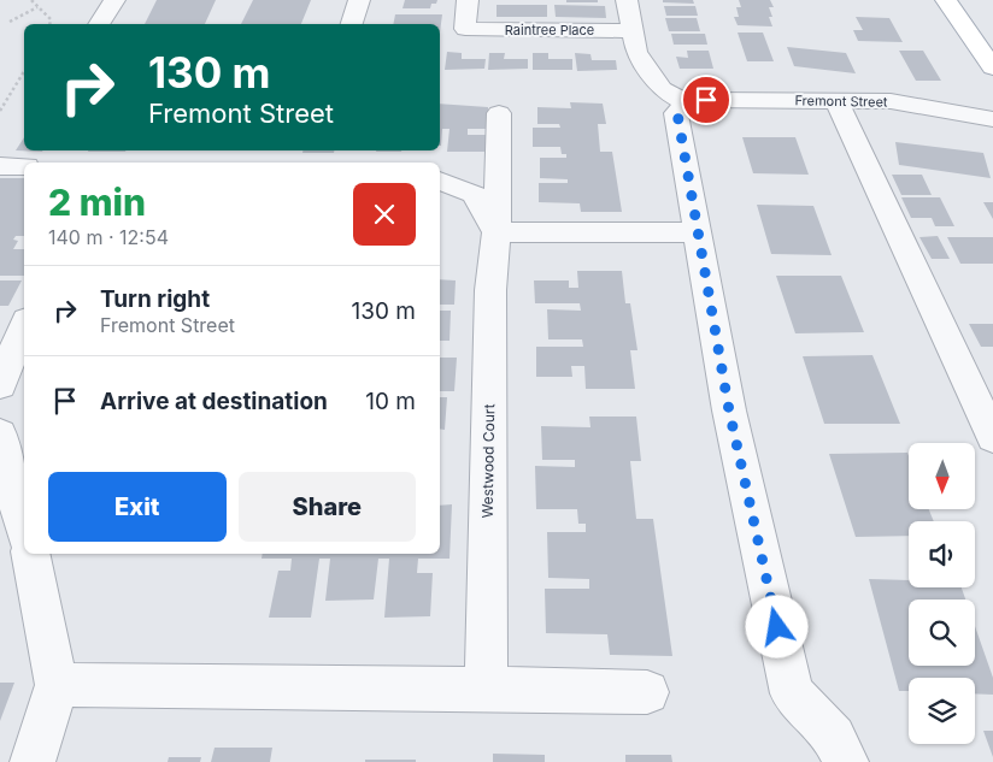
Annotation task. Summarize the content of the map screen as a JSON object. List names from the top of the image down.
{
  "streets": {
    "street": ["Raintree Place", "Fremont Street", "Westwood Court"]
  },
  "north": "bottom",
  "page": {
    "turn": ["130 m", "Fremont Street"],
    "heading": ["2 min", "140 m · 12:54"],
    "list": [
      {
        "name": "Turn right",
        "note": "Fremont Street",
        "value": "130 m"
      },
      {
        "name": "Arrive at destination",
        "value": "10 m"
      }
    ],
    "buttons": ["Exit", "Share"]
  }
}
